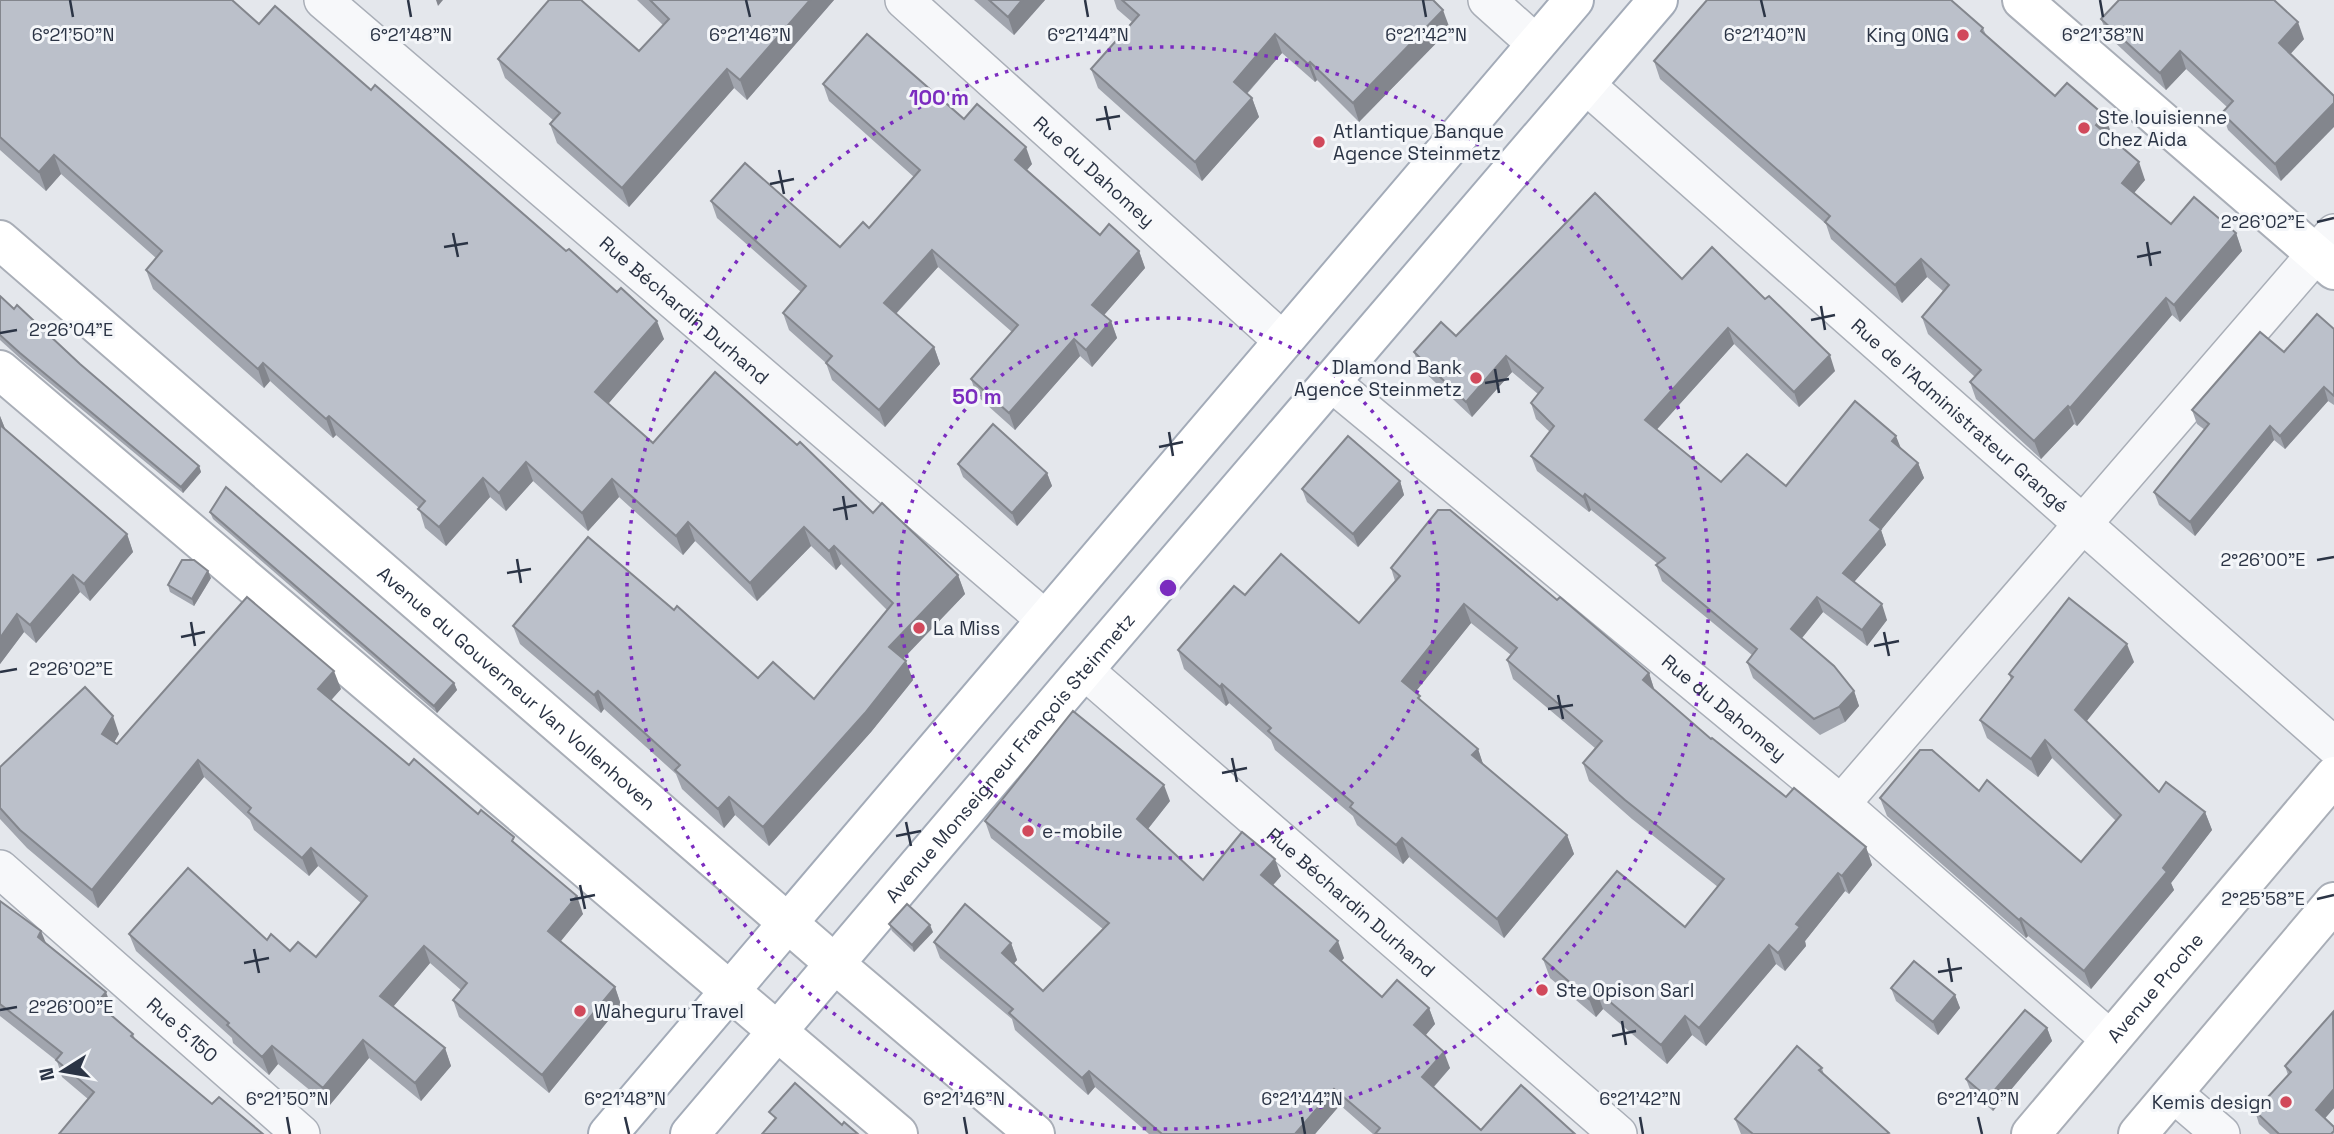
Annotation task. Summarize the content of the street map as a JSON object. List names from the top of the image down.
{
  "streets": {
    "main road": ["Avenue du Gouverneur Van Vollenhoven", "Avenue Monseigneur François Steinmetz", "Avenue Proche"],
    "street": [
      "Rue du Dahomey",
      "Rue Béchardin Durhand",
      "Rue de l'Administrateur Grangé",
      "Rue 5.150"
    ]
  },
  "crossings": [
    ["Rue du Dahomey", "Avenue Monseigneur François Steinmetz"],
    ["Rue du Dahomey", "Avenue Proche"],
    ["Rue Béchardin Durhand", "Avenue Monseigneur François Steinmetz"],
    ["Rue de l'Administrateur Grangé", "Avenue Monseigneur François Steinmetz"],
    ["Avenue du Gouverneur Van Vollenhoven", "Avenue Monseigneur François Steinmetz"]
  ],
  "places": [
    "King ONG",
    "Ste louisienne Chez Aida",
    "Atlantique Banque Agence Steinmetz",
    "DIamond Bank Agence Steinmetz",
    "La Miss",
    "e-mobile",
    "Ste Opison Sarl",
    "Waheguru Travel",
    "Kemis design"
  ],
  "north": "left",
  "coordinates": [
    "6°21'50\"N",
    "6°21'48\"N",
    "6°21'46\"N",
    "6°21'44\"N",
    "6°21'42\"N",
    "6°21'40\"N",
    "6°21'38\"N",
    "2°26'02\"E",
    "2°26'04\"E",
    "2°26'00\"E",
    "2°25'58\"E"
  ],
  "rings": ["100 m", "50 m"]
}
